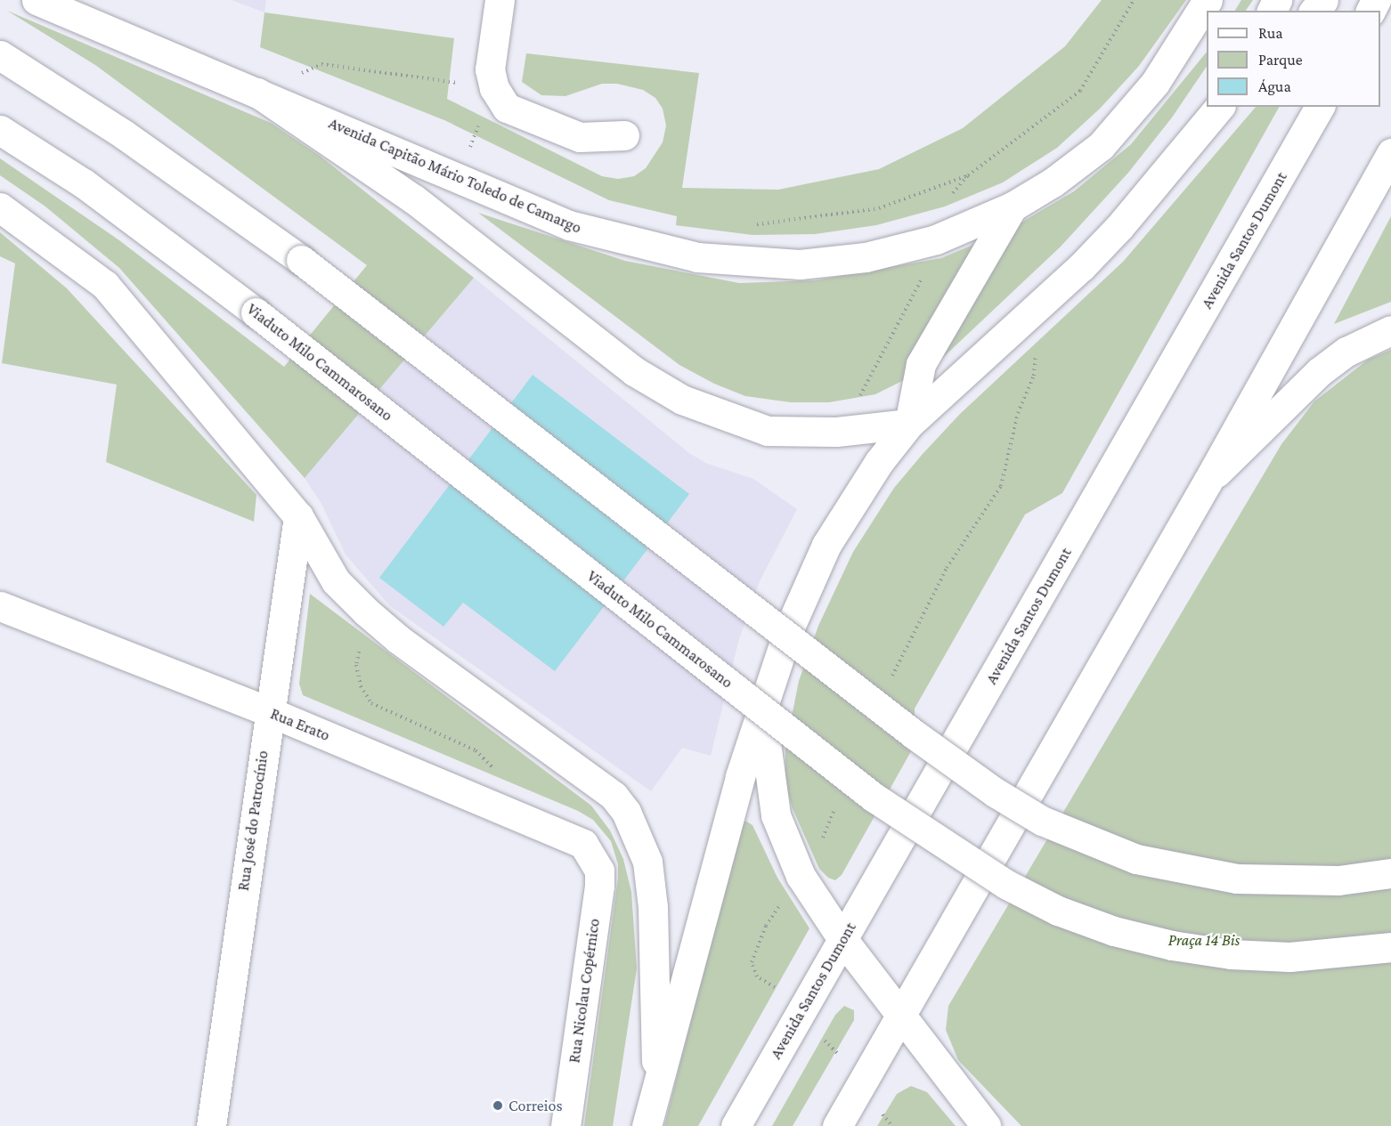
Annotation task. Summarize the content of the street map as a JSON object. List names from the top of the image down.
{
  "streets": {
    "main road": [
      "Avenida Capitão Mário Toledo de Camargo",
      "Avenida Santos Dumont",
      "Viaduto Milo Cammarosano",
      "Rua Erato",
      "Rua José do Patrocínio",
      "Rua Nicolau Copérnico"
    ]
  },
  "crossings": [
    ["Rua Erato", "Rua José do Patrocínio"],
    ["Rua Erato", "Rua Nicolau Copérnico"]
  ],
  "parks": ["Praça 14 Bis"],
  "places": ["Correios"],
  "legend": ["Rua", "Parque", "Água"]
}
